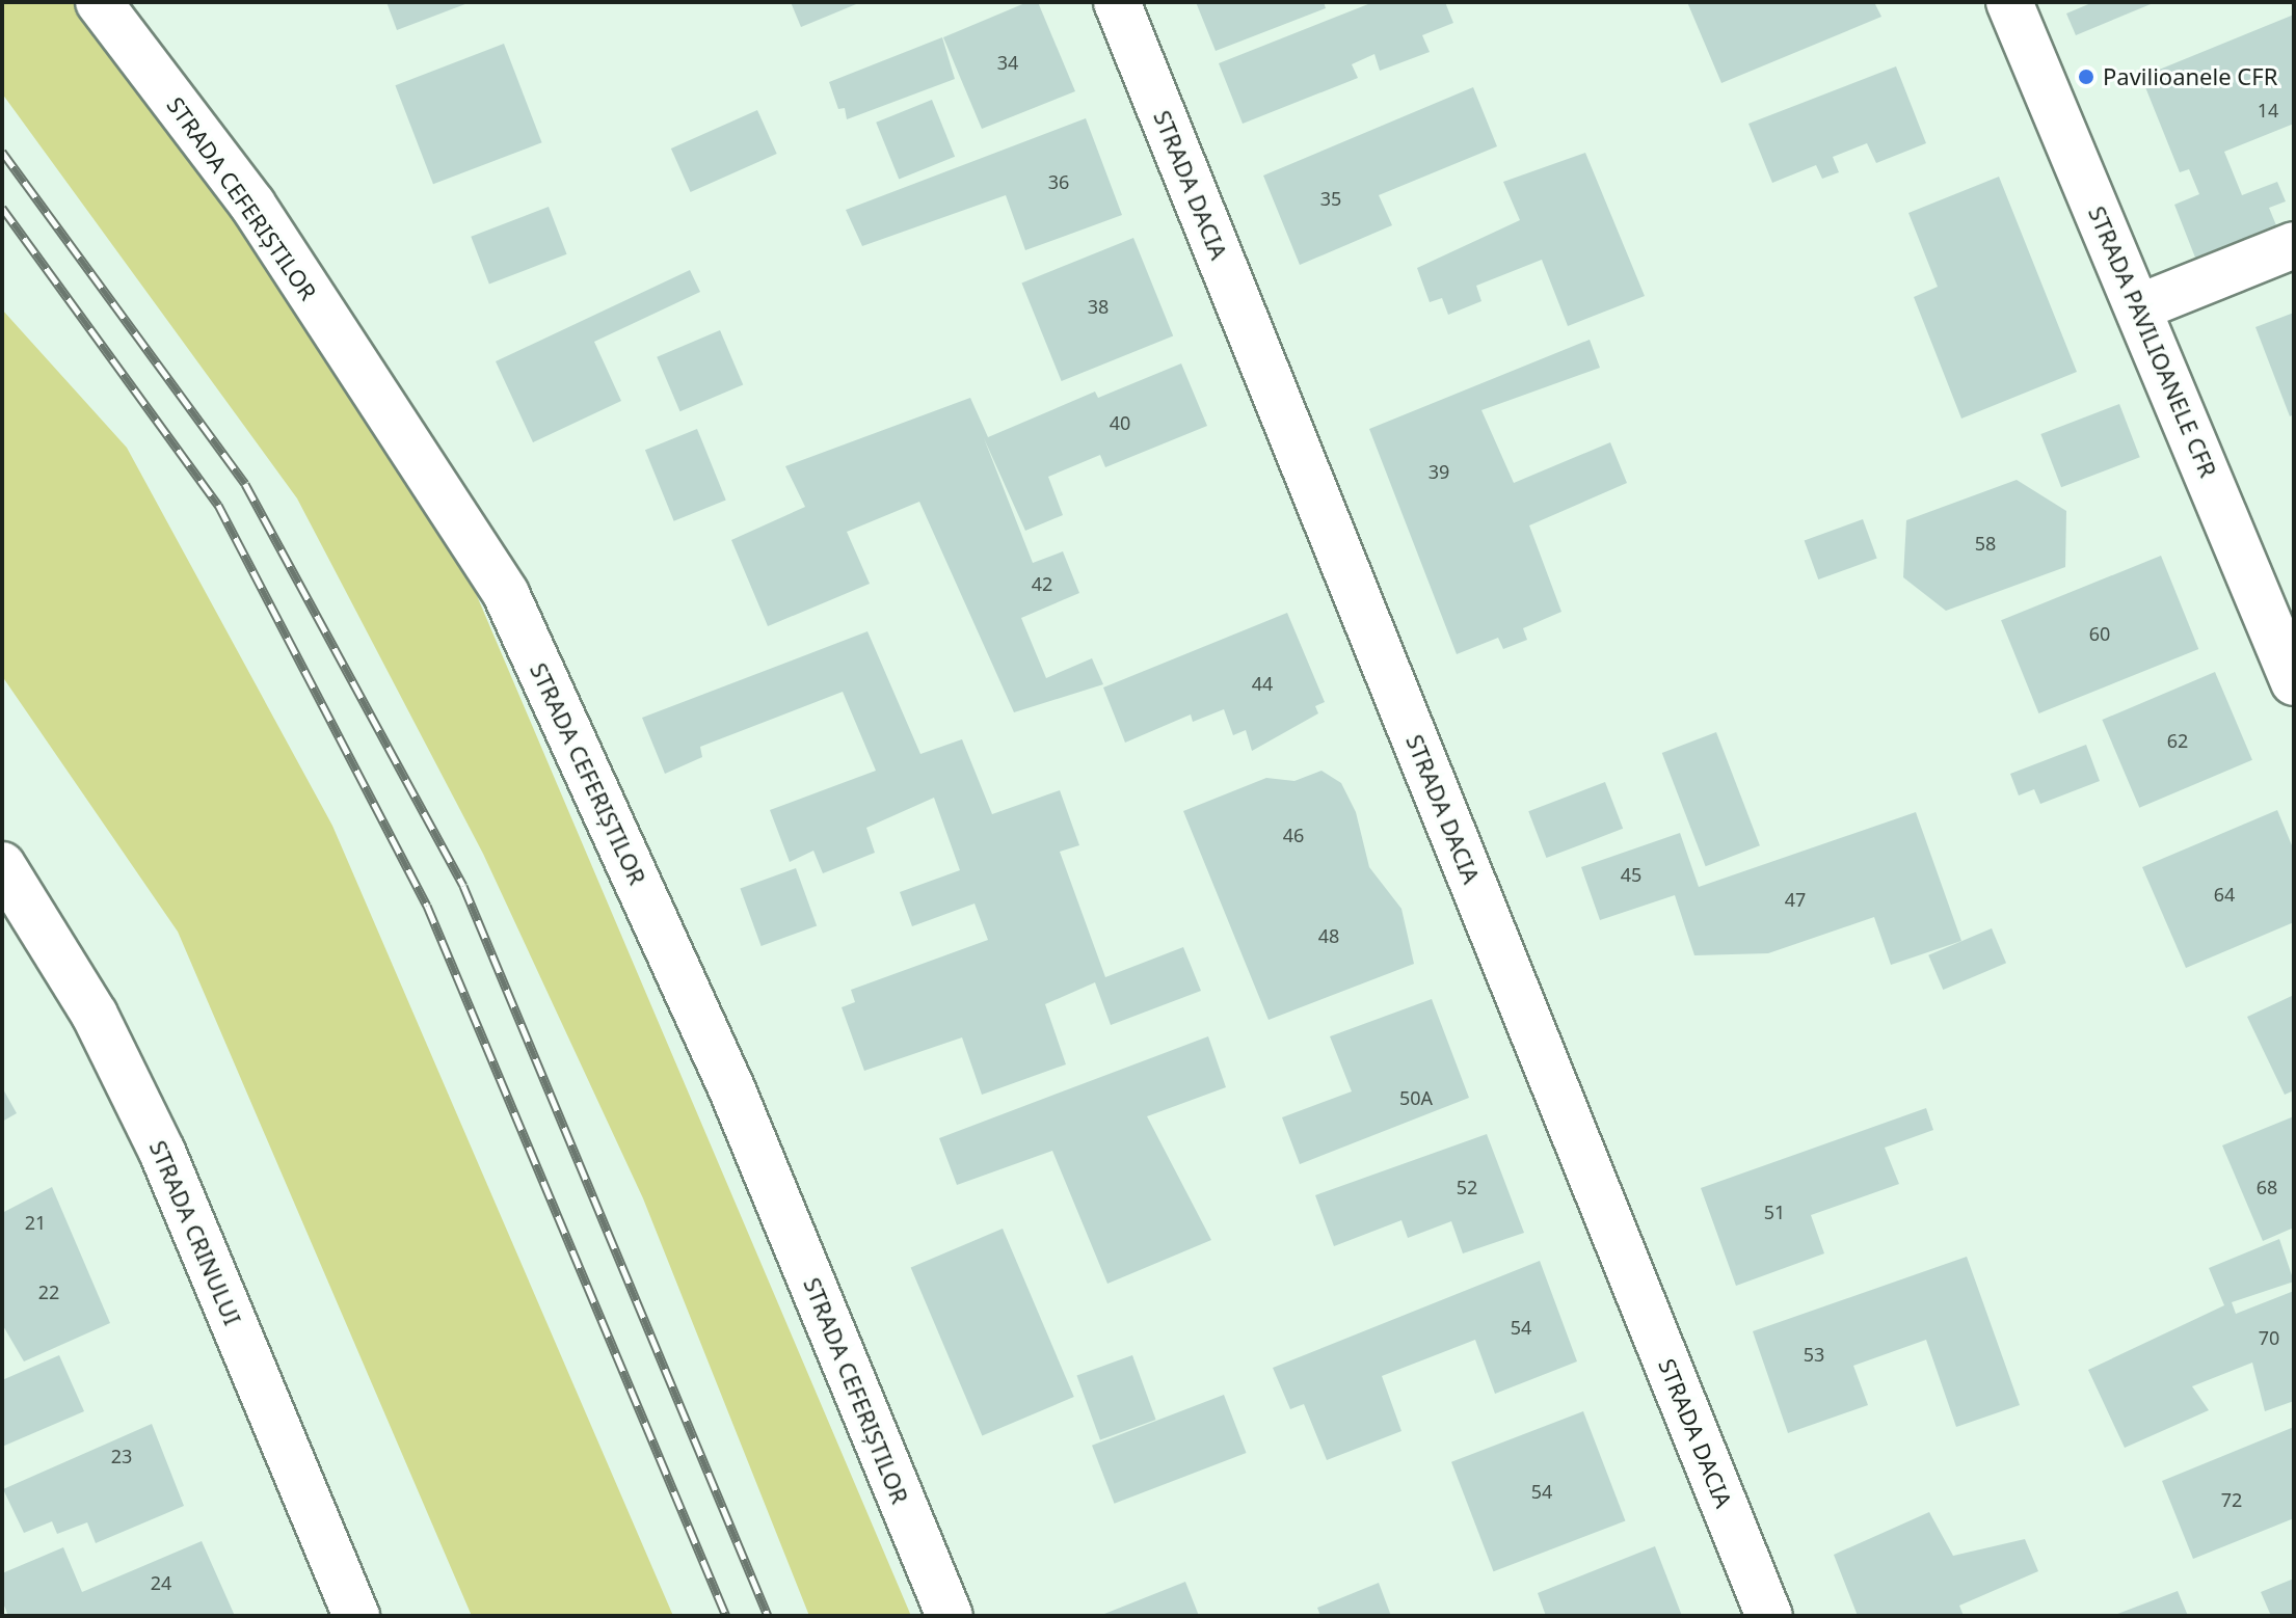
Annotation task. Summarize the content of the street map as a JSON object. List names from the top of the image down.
{
  "streets": {
    "street": [
      "STRADA DACIA",
      "STRADA CEFERIȘTILOR",
      "STRADA PAVILIOANELE CFR",
      "STRADA CRINULUI"
    ]
  },
  "places": ["Pavilioanele CFR"],
  "house_numbers": [
    "34",
    "14",
    "36",
    "35",
    "38",
    "40",
    "39",
    "58",
    "42",
    "60",
    "44",
    "62",
    "46",
    "45",
    "64",
    "47",
    "48",
    "50A",
    "52",
    "68",
    "51",
    "21",
    "22",
    "54",
    "70",
    "53",
    "23",
    "54",
    "72",
    "24"
  ]
}
